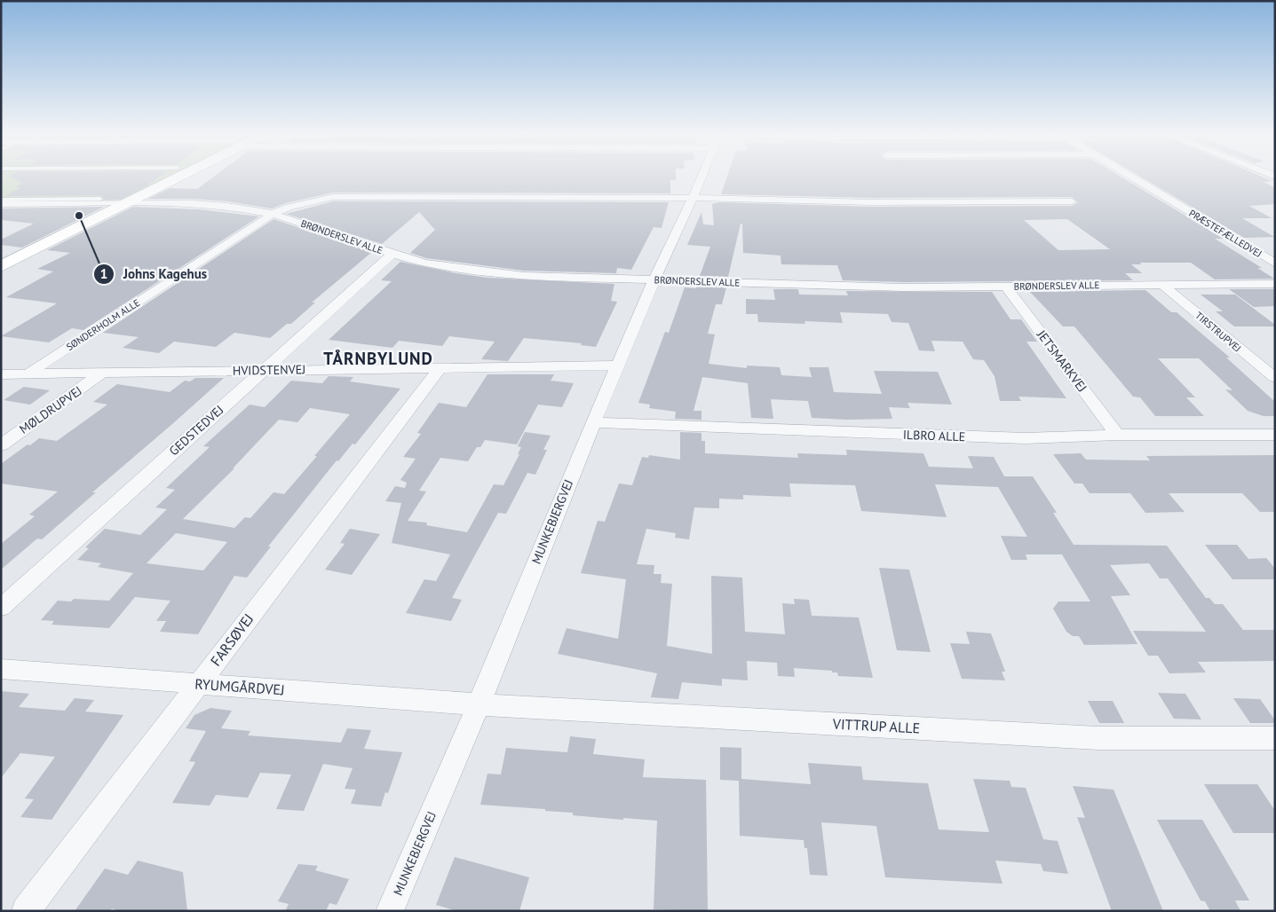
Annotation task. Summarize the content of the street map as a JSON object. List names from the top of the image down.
{
  "streets": {
    "street": [
      "PRÆSTEFÆLLEDVEJ",
      "BRØNDERSLEV ALLE",
      "SØNDERHOLM ALLE",
      "TIRSTRUPVEJ",
      "JETSMARKVEJ",
      "HVIDSTENVEJ",
      "MØLDRUPVEJ",
      "GEDSTEDVEJ",
      "ILBRO ALLE",
      "MUNKEBJERGVEJ",
      "FARSØVEJ",
      "RYUMGÅRDVEJ",
      "VITTRUP ALLE"
    ]
  },
  "crossings": [
    ["BRØNDERSLEV ALLE", "SØNDERHOLM ALLE"],
    ["BRØNDERSLEV ALLE", "TIRSTRUPVEJ"],
    ["BRØNDERSLEV ALLE", "JETSMARKVEJ"],
    ["BRØNDERSLEV ALLE", "GEDSTEDVEJ"],
    ["BRØNDERSLEV ALLE", "MUNKEBJERGVEJ"],
    ["SØNDERHOLM ALLE", "HVIDSTENVEJ"],
    ["SØNDERHOLM ALLE", "MUNKEBJERGVEJ"],
    ["JETSMARKVEJ", "ILBRO ALLE"],
    ["HVIDSTENVEJ", "MØLDRUPVEJ"],
    ["HVIDSTENVEJ", "GEDSTEDVEJ"],
    ["HVIDSTENVEJ", "MUNKEBJERGVEJ"],
    ["HVIDSTENVEJ", "FARSØVEJ"],
    ["ILBRO ALLE", "MUNKEBJERGVEJ"],
    ["MUNKEBJERGVEJ", "RYUMGÅRDVEJ"],
    ["MUNKEBJERGVEJ", "VITTRUP ALLE"],
    ["FARSØVEJ", "RYUMGÅRDVEJ"],
    ["RYUMGÅRDVEJ", "VITTRUP ALLE"]
  ],
  "districts": ["TÅRNBYLUND"],
  "places": ["Johns Kagehus"]
}
